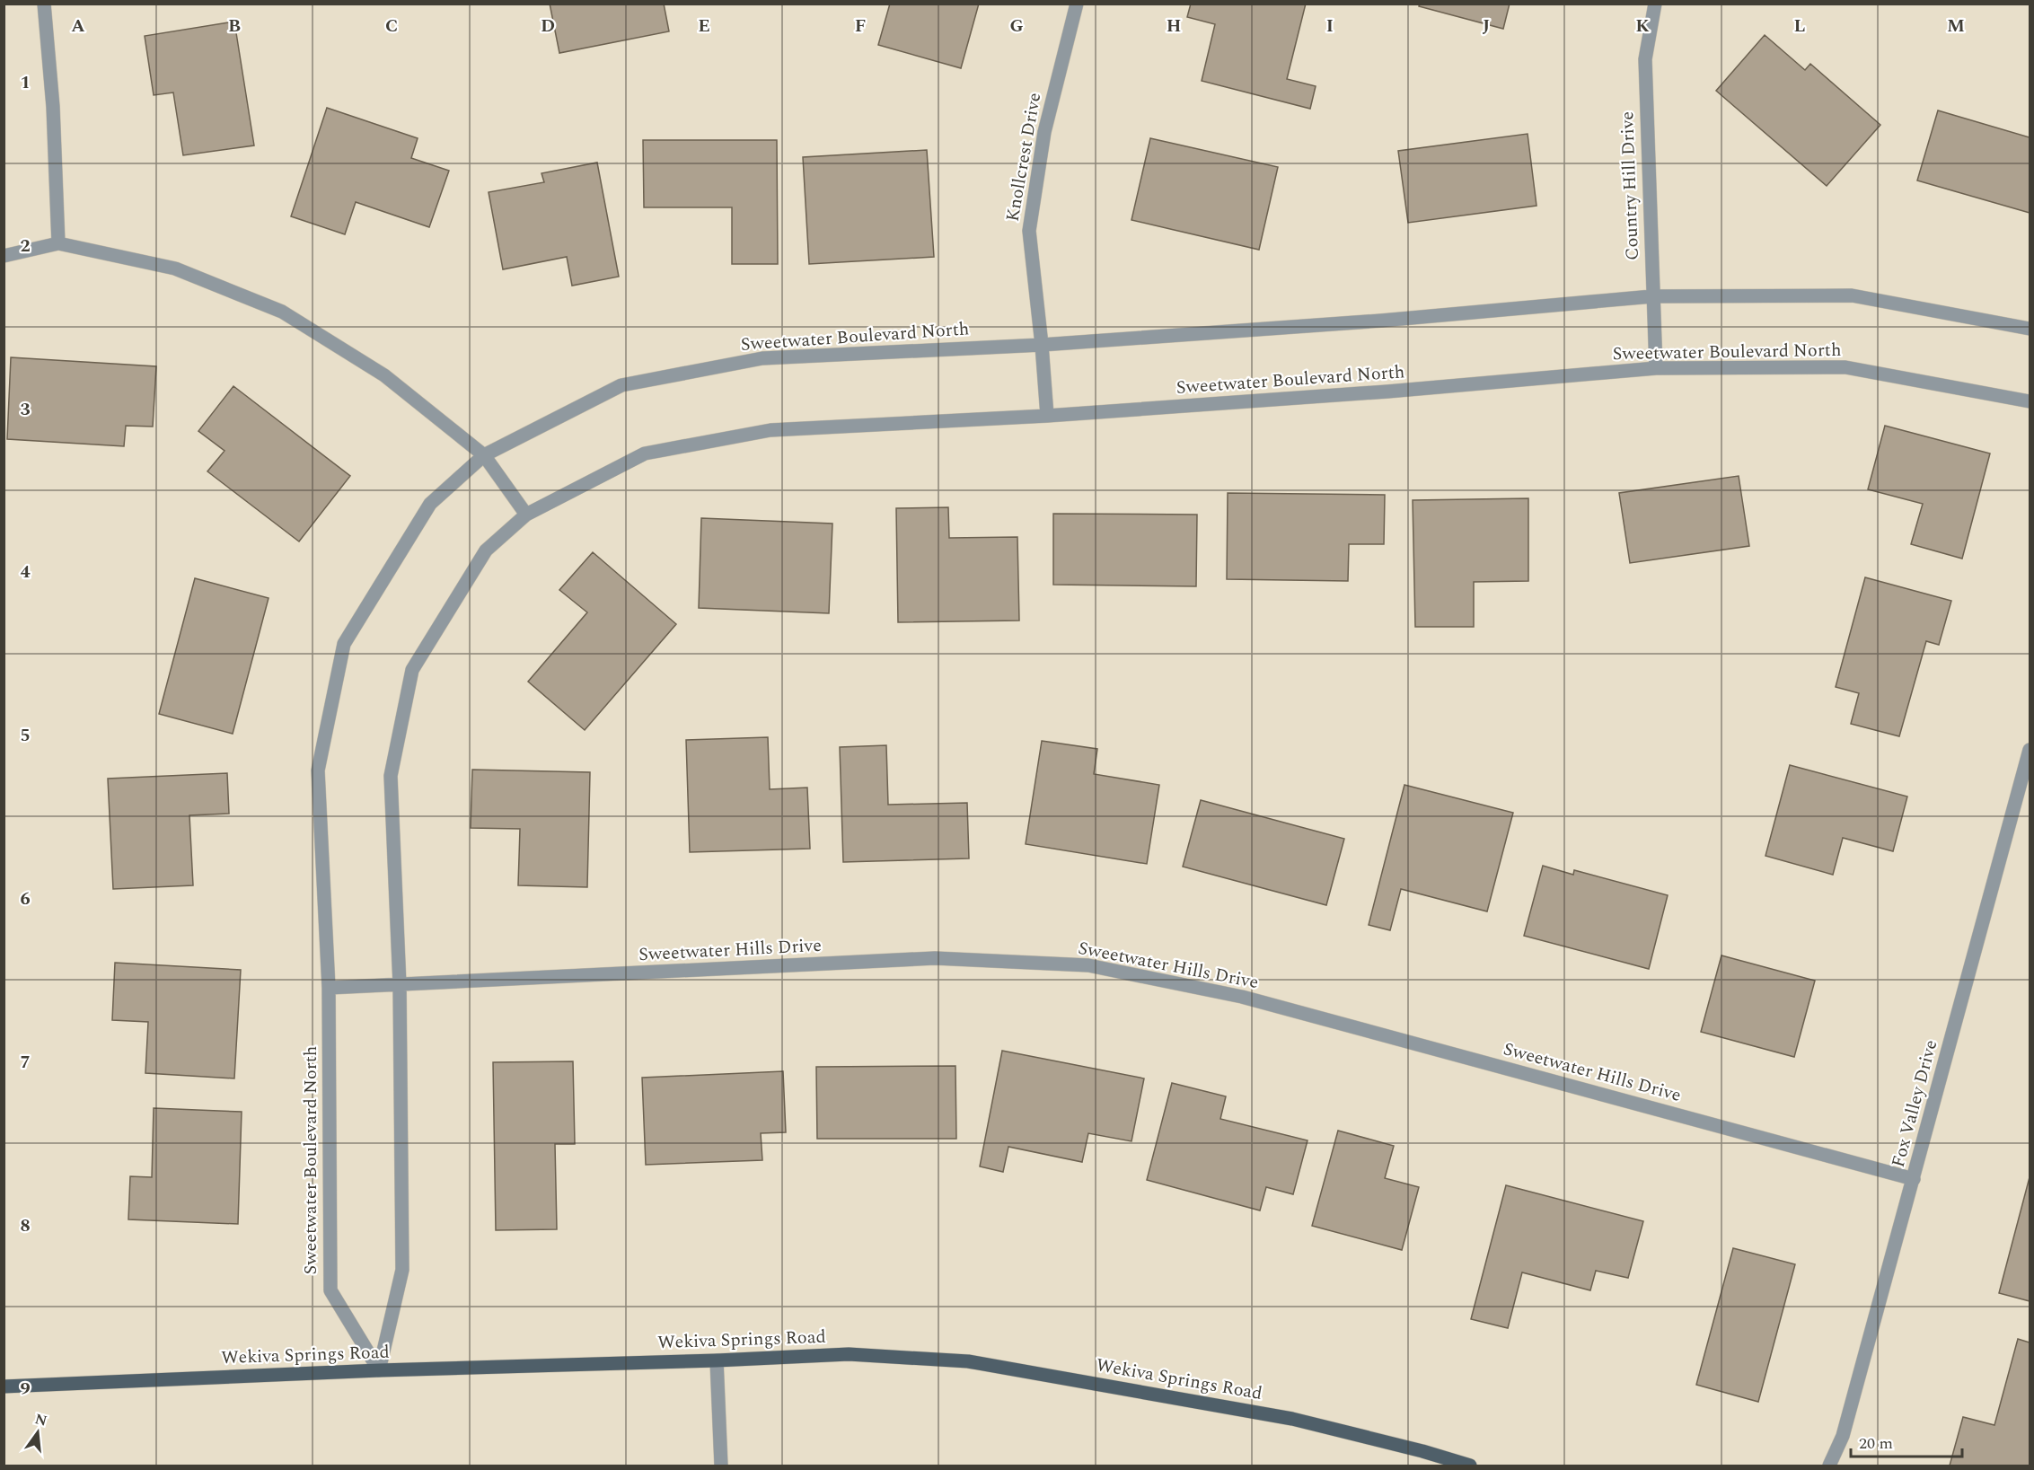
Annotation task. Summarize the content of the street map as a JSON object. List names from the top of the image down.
{
  "streets": {
    "main road": ["Wekiva Springs Road"],
    "street": [
      "Knollcrest Drive",
      "Country Hill Drive",
      "Sweetwater Boulevard North",
      "Sweetwater Hills Drive",
      "Fox Valley Drive"
    ]
  },
  "crossings": [
    ["Knollcrest Drive", "Sweetwater Boulevard North"],
    ["Country Hill Drive", "Sweetwater Boulevard North"],
    ["Sweetwater Boulevard North", "Sweetwater Hills Drive"],
    ["Sweetwater Boulevard North", "Wekiva Springs Road"],
    ["Sweetwater Hills Drive", "Fox Valley Drive"]
  ],
  "scale_bar": "20 m",
  "north": "top",
  "grid": {
    "columns": [
      "A",
      "B",
      "C",
      "D",
      "E",
      "F",
      "G",
      "H",
      "I",
      "J",
      "K",
      "L",
      "M"
    ],
    "rows": [
      "1",
      "2",
      "3",
      "4",
      "5",
      "6",
      "7",
      "8",
      "9"
    ]
  }
}
